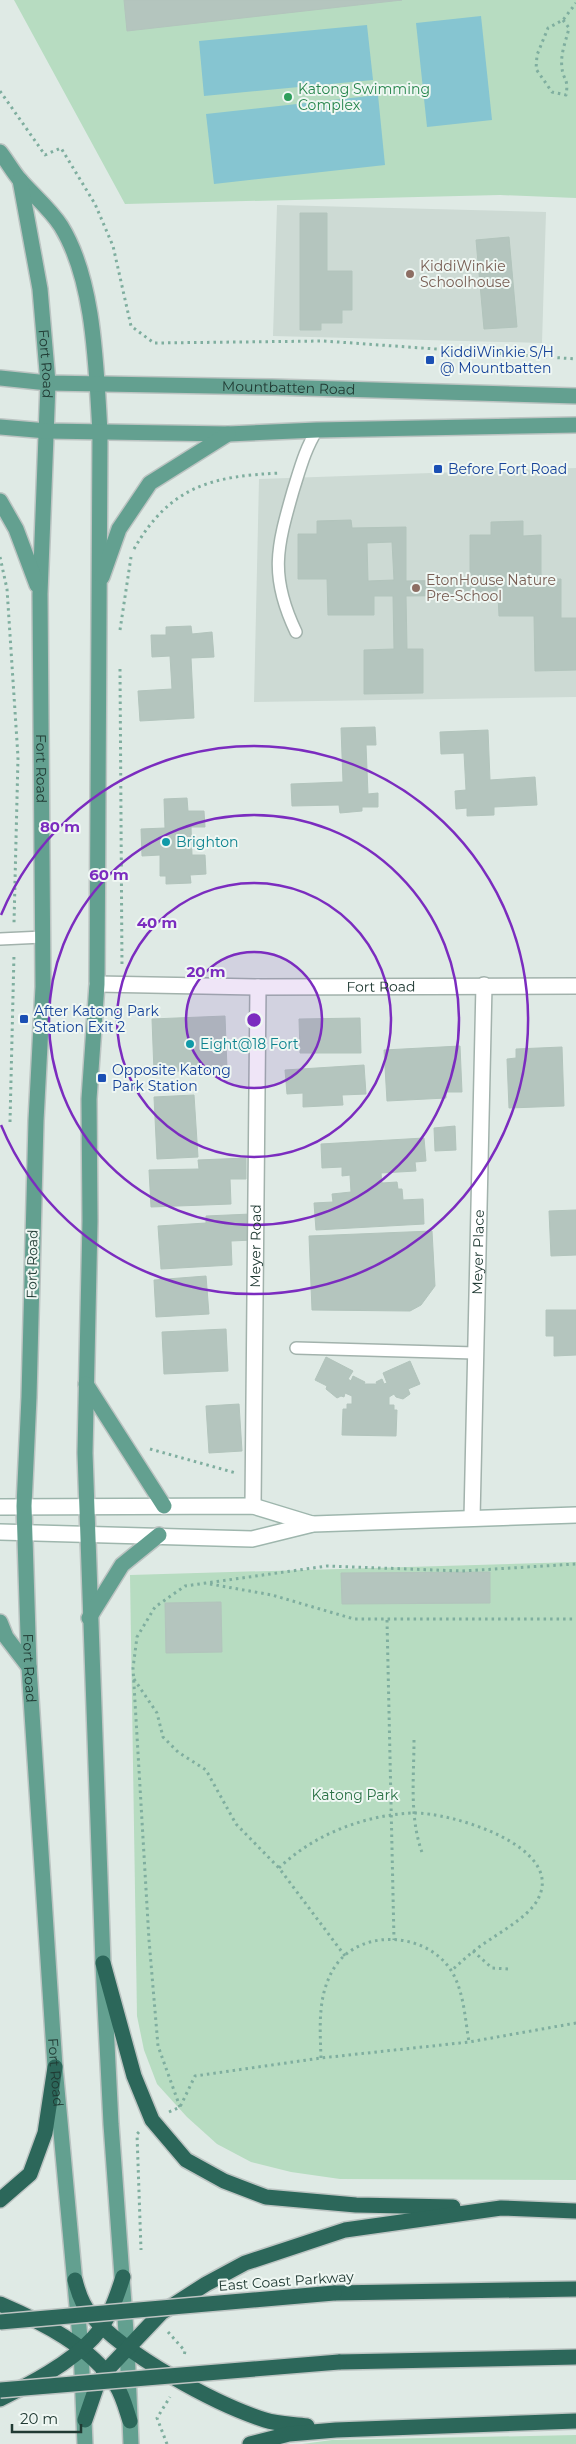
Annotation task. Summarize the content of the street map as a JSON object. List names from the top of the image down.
{
  "streets": {
    "highway": ["East Coast Parkway"],
    "main road": ["Fort Road", "Mountbatten Road"],
    "street": ["Meyer Road", "Meyer Place"]
  },
  "crossings": [
    ["Fort Road", "Mountbatten Road"],
    ["Fort Road", "Meyer Road"],
    ["Fort Road", "Meyer Place"]
  ],
  "parks": ["Katong Park"],
  "places": {
    "other": [
      "Katong Swimming Complex",
      "KiddiWinkie Schoolhouse",
      "EtonHouse Nature Pre-School",
      "Brighton",
      "Eight@18 Fort"
    ],
    "transit": [
      "KiddiWinkie S/H @ Mountbatten",
      "Before Fort Road",
      "After Katong Park Station Exit 2",
      "Opposite Katong Park Station"
    ]
  },
  "scale_bar": "20 m",
  "rings": [
    "80 m",
    "60 m",
    "40 m",
    "20 m"
  ]
}
